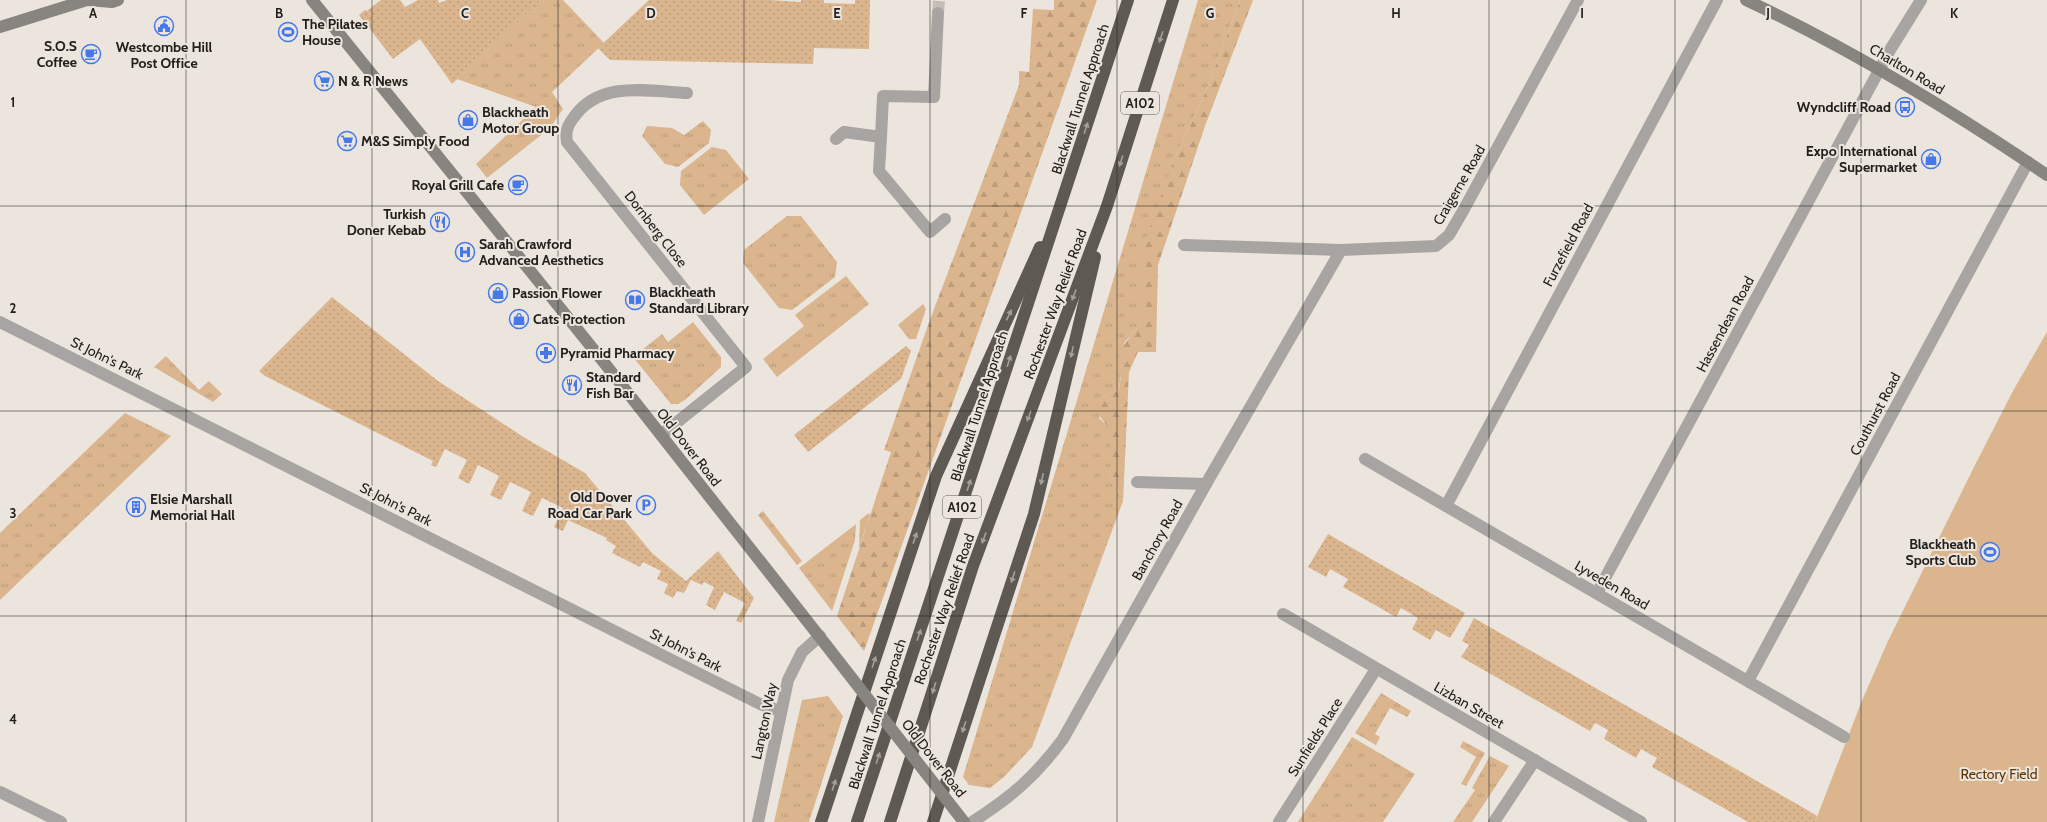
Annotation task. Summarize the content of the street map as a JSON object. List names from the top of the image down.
{
  "streets": {
    "highway": ["Blackwall Tunnel Approach", "A102", "Rochester Way Relief Road"],
    "main road": ["Charlton Road", "Old Dover Road"],
    "street": [
      "Craigerne Road",
      "Dornberg Close",
      "Furzefield Road",
      "Hassendean Road",
      "St John's Park",
      "Couthurst Road",
      "Banchory Road",
      "Lyveden Road",
      "Lizban Street",
      "Langton Way",
      "Sunfields Place"
    ]
  },
  "crossings": [
    ["Charlton Road", "Hassendean Road"],
    ["Charlton Road", "Couthurst Road"],
    ["A102", "Rochester Way Relief Road"],
    ["Craigerne Road", "Banchory Road"],
    ["Dornberg Close", "Old Dover Road"],
    ["Furzefield Road", "Lyveden Road"],
    ["Hassendean Road", "Lyveden Road"],
    ["St John's Park", "Langton Way"],
    ["Couthurst Road", "Lyveden Road"],
    ["Old Dover Road", "Langton Way"],
    ["Lizban Street", "Sunfields Place"]
  ],
  "parks": ["Rectory Field"],
  "places": {
    "public building": ["Westcombe Hill Post Office"],
    "sports": ["The Pilates House", "Blackheath Sports Club"],
    "cafe": ["S.O.S Coffee", "Royal Grill Cafe"],
    "supermarket": ["N & R News", "M&S Simply Food"],
    "bus stop": ["Wyndcliff Road"],
    "shop": [
      "Blackheath Motor Group",
      "Expo International Supermarket",
      "Passion Flower",
      "Cats Protection"
    ],
    "restaurant": ["Turkish Doner Kebab", "Standard Fish Bar"],
    "hospital": ["Sarah Crawford Advanced Aesthetics"],
    "library": ["Blackheath Standard Library"],
    "pharmacy": ["Pyramid Pharmacy"],
    "parking": ["Old Dover Road Car Park"],
    "building": ["Elsie Marshall Memorial Hall"]
  },
  "grid": {
    "columns": [
      "A",
      "B",
      "C",
      "D",
      "E",
      "F",
      "G",
      "H",
      "I",
      "J",
      "K"
    ],
    "rows": [
      "1",
      "2",
      "3",
      "4"
    ]
  }
}
